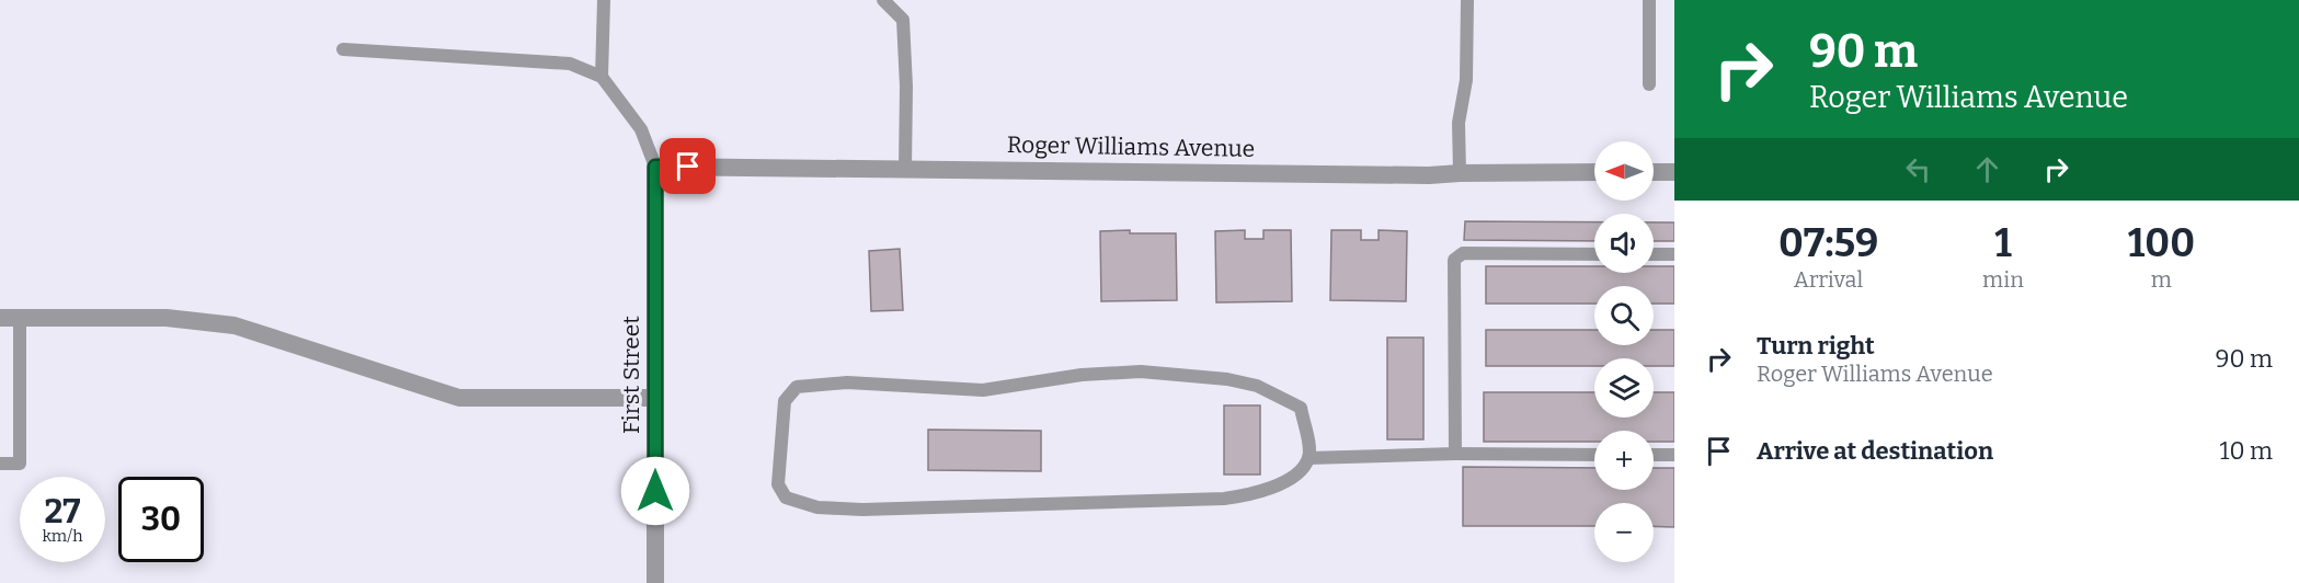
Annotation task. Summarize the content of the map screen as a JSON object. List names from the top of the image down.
{
  "streets": {
    "street": ["Roger Williams Avenue", "First Street"]
  },
  "crossings": [
    ["Roger Williams Avenue", "First Street"]
  ],
  "north": "left",
  "page": {
    "turn": ["90 m", "Roger Williams Avenue"],
    "map_buttons": ["+", "−"],
    "eta": [
      "07:59",
      "Arrival",
      "1",
      "min",
      "100",
      "m"
    ],
    "list": [
      {
        "name": "Turn right",
        "note": "Roger Williams Avenue",
        "value": "90 m"
      },
      {
        "name": "Arrive at destination",
        "value": "10 m"
      }
    ],
    "speed": "27 km/h",
    "limit": "30"
  }
}
